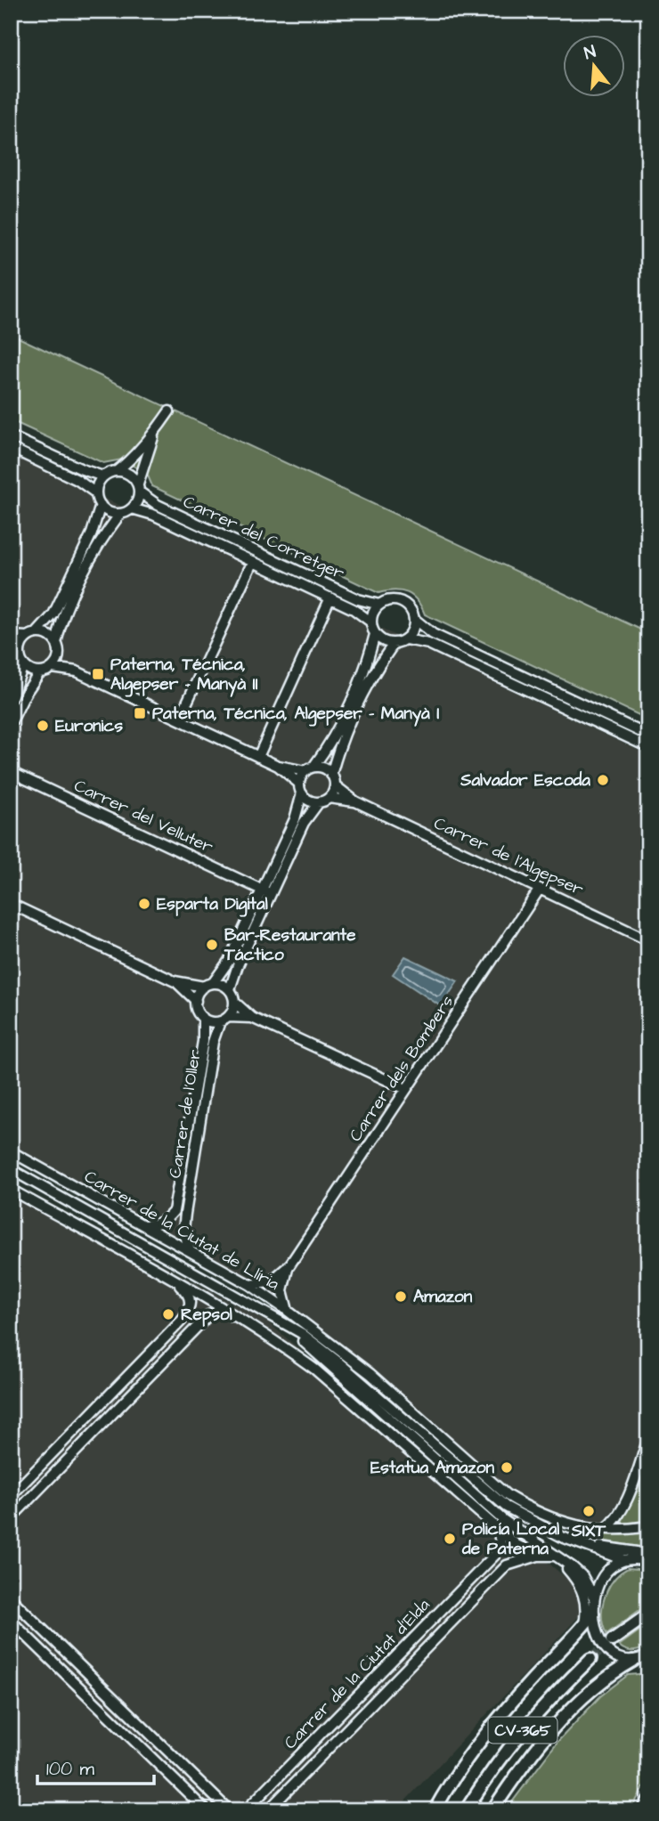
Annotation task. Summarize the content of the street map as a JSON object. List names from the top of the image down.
{
  "streets": {
    "main road": ["CV-365"],
    "street": [
      "Carrer del Corretger",
      "Carrer del Velluter",
      "Carrer de l'Algepser",
      "Carrer dels Bombers",
      "Carrer de l'Oller",
      "Carrer de la Ciutat de Llíria",
      "Carrer de la Ciutat d'Elda"
    ]
  },
  "crossings": [
    ["Carrer de l'Algepser", "Carrer dels Bombers"],
    ["Carrer dels Bombers", "Carrer de la Ciutat de Llíria"],
    ["Carrer de l'Oller", "Carrer de la Ciutat de Llíria"]
  ],
  "places": {
    "transit": ["Paterna, Técnica, Algepser - Manyà II", "Paterna, Técnica, Algepser - Manyà I"],
    "other": [
      "Euronics",
      "Salvador Escoda",
      "Esparta Digital",
      "Bar-Restaurante Táctico",
      "Amazon",
      "Repsol",
      "Estatua Amazon",
      "SIXT",
      "Policía Local de Paterna"
    ]
  },
  "scale_bar": "100 m",
  "north": "top"
}
